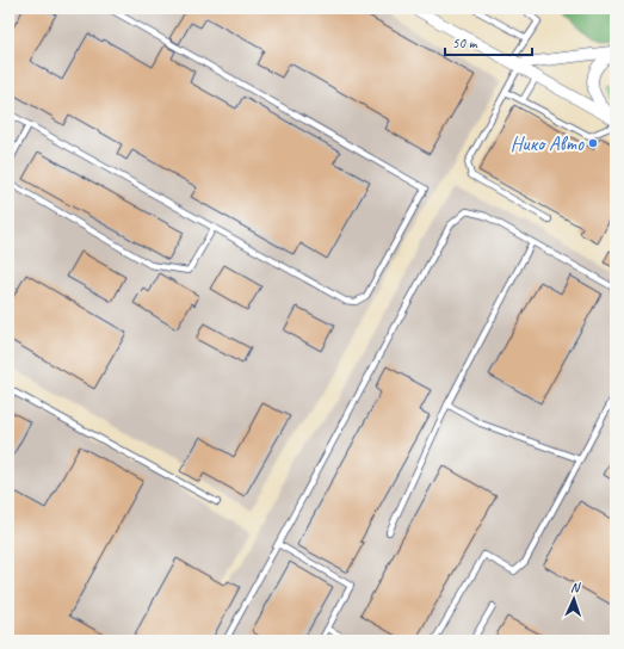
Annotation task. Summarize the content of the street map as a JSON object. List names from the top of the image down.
{
  "places": ["Нико Авто"],
  "scale_bar": "50 m",
  "north": "top"
}
